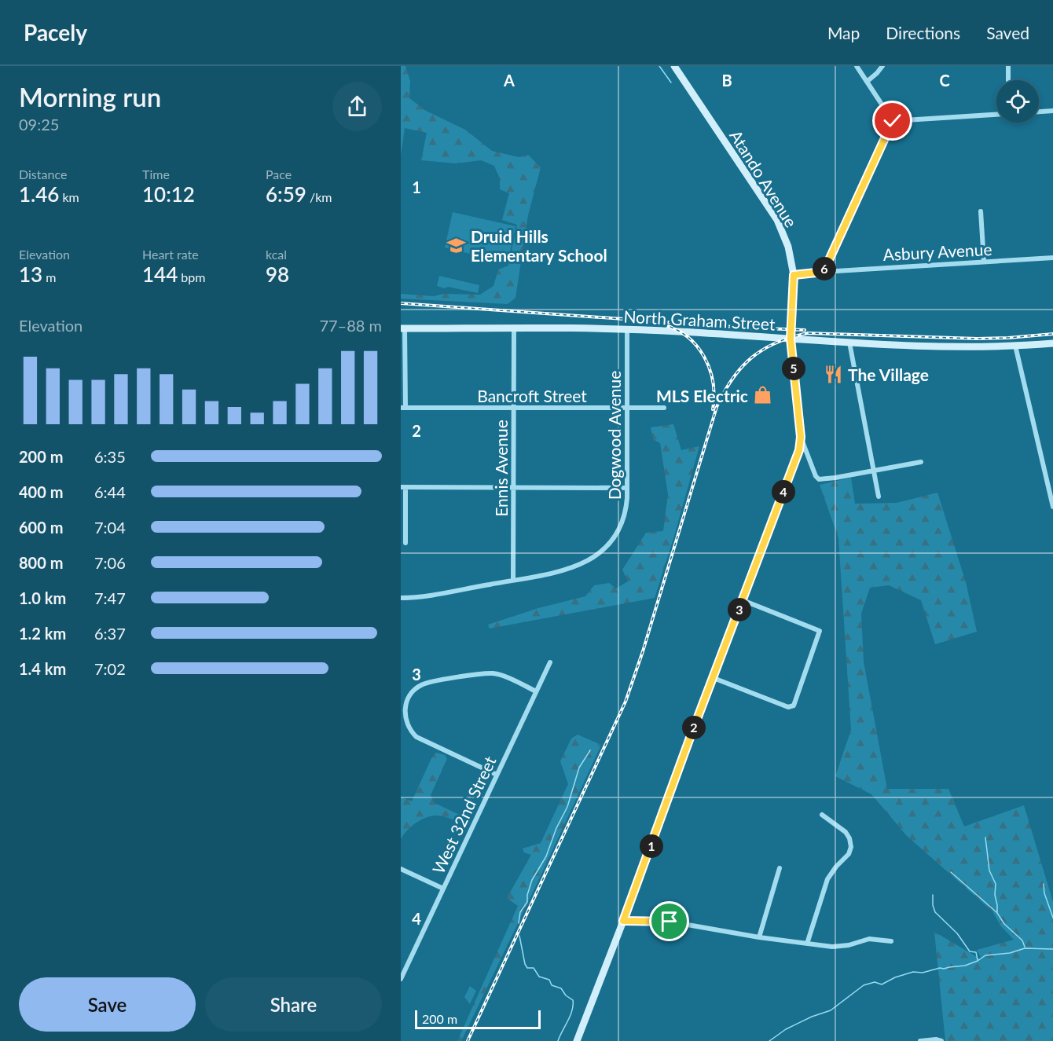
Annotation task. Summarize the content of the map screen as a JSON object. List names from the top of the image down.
{
  "streets": {
    "main road": ["Atando Avenue", "North Graham Street"],
    "street": [
      "Asbury Avenue",
      "Bancroft Street",
      "Dogwood Avenue",
      "Ennis Avenue",
      "West 32nd Street"
    ]
  },
  "crossings": [
    ["Atando Avenue", "Asbury Avenue"],
    ["Atando Avenue", "North Graham Street"],
    ["North Graham Street", "Dogwood Avenue"],
    ["North Graham Street", "Ennis Avenue"],
    ["Bancroft Street", "Dogwood Avenue"],
    ["Bancroft Street", "Ennis Avenue"],
    ["Dogwood Avenue", "Ennis Avenue"]
  ],
  "places": {
    "school or university": ["Druid Hills Elementary School"],
    "restaurant": ["The Village"],
    "shop": ["MLS Electric"]
  },
  "scale_bar": "200 m",
  "page": {
    "header": "Pacely",
    "nav": ["Map", "Directions", "Saved"],
    "heading": ["Morning run", "09:25"],
    "stats": [
      ["Distance", "1.46 km"],
      ["Time", "10:12"],
      ["Pace", "6:59 /km"],
      ["Elevation", "13 m"],
      ["Heart rate", "144 bpm"],
      ["kcal", "98"]
    ],
    "pins": [
      "6",
      "5",
      "4",
      "3",
      "2",
      "1"
    ],
    "chart": ["Elevation", "77–88 m"],
    "list": [
      {
        "name": "200 m",
        "note": "6:35"
      },
      {
        "name": "400 m",
        "note": "6:44"
      },
      {
        "name": "600 m",
        "note": "7:04"
      },
      {
        "name": "800 m",
        "note": "7:06"
      },
      {
        "name": "1.0 km",
        "note": "7:47"
      },
      {
        "name": "1.2 km",
        "note": "6:37"
      },
      {
        "name": "1.4 km",
        "note": "7:02"
      }
    ],
    "buttons": ["Save", "Share"],
    "scale": "200 m"
  },
  "grid": {
    "columns": ["A", "B", "C"],
    "rows": [
      "1",
      "2",
      "3",
      "4"
    ]
  }
}
